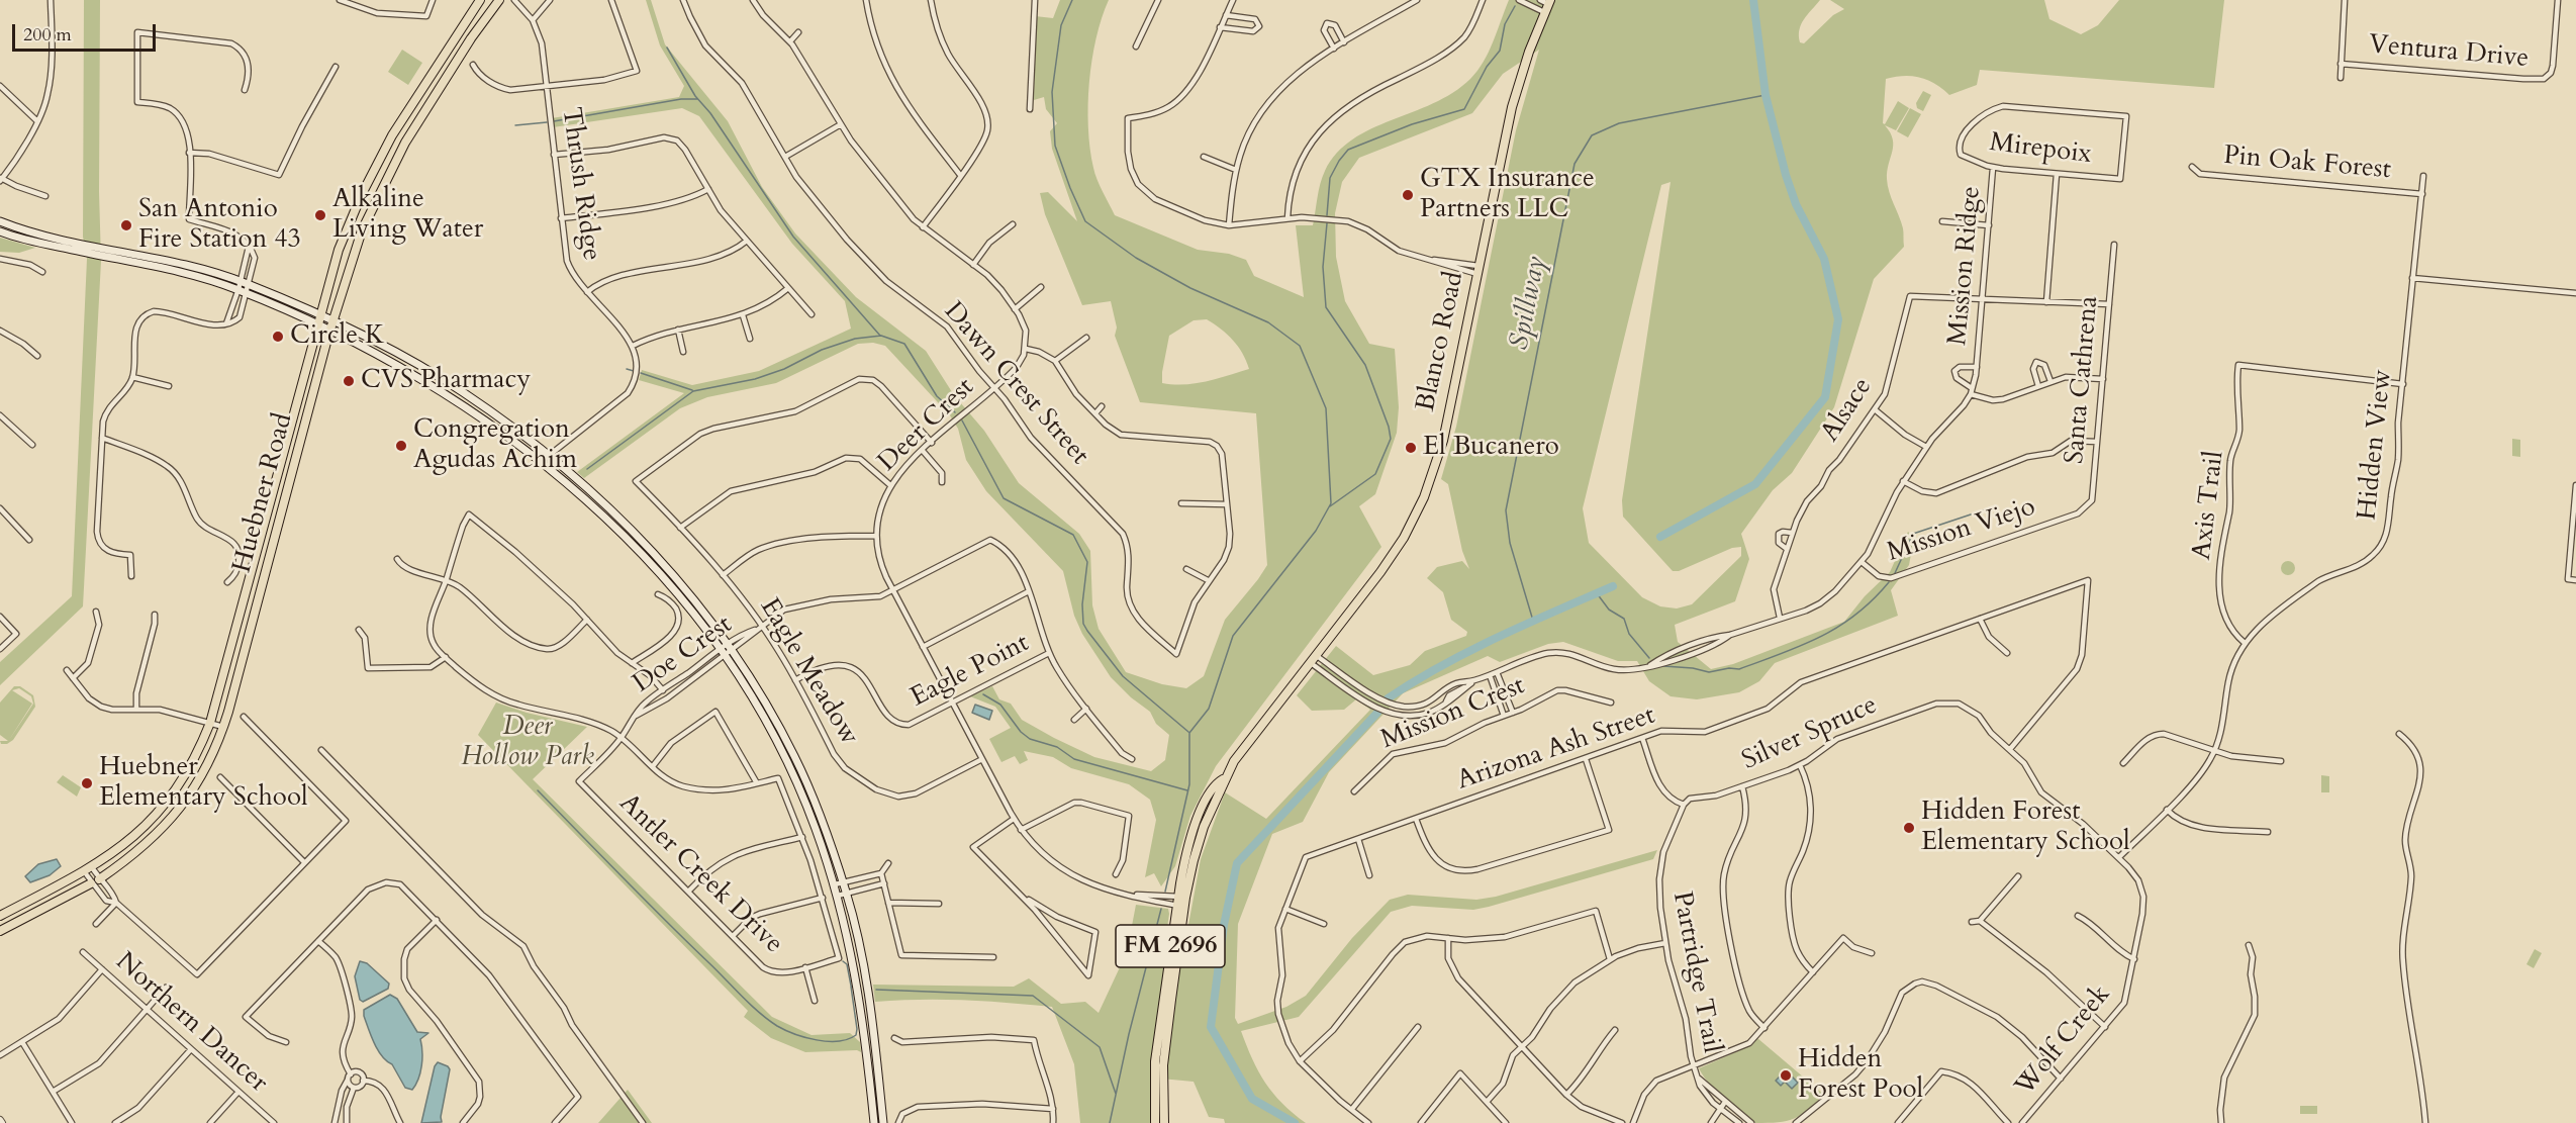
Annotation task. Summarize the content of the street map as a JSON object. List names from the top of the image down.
{
  "streets": {
    "main road": ["Blanco Road", "Huebner Road", "FM 2696"],
    "street": [
      "Ventura Drive",
      "Mirepoix",
      "Pin Oak Forest",
      "Thrush Ridge",
      "Mission Ridge",
      "Santa Cathrena",
      "Dawn Crest Street",
      "Alsace",
      "Deer Crest",
      "Hidden View",
      "Axis Trail",
      "Mission Viejo",
      "Doe Crest",
      "Eagle Point",
      "Eagle Meadow",
      "Mission Crest",
      "Silver Spruce",
      "Arizona Ash Street",
      "Antler Creek Drive",
      "Partridge Trail",
      "Northern Dancer",
      "Wolf Creek"
    ]
  },
  "crossings": [
    ["Mirepoix", "Mission Ridge"],
    ["Pin Oak Forest", "Hidden View"],
    ["Mission Ridge", "Blanco Road"],
    ["Mission Ridge", "Alsace"],
    ["Mission Ridge", "Mission Viejo"],
    ["Blanco Road", "Deer Crest"],
    ["Santa Cathrena", "Mission Viejo"],
    ["Dawn Crest Street", "Deer Crest"],
    ["Deer Crest", "Doe Crest"],
    ["Deer Crest", "Eagle Point"],
    ["Deer Crest", "Eagle Meadow"],
    ["Hidden View", "Axis Trail"],
    ["Hidden View", "Wolf Creek"],
    ["Doe Crest", "Eagle Meadow"],
    ["Doe Crest", "Antler Creek Drive"],
    ["Eagle Point", "Eagle Meadow"],
    ["Silver Spruce", "Partridge Trail"],
    ["Silver Spruce", "Wolf Creek"],
    ["Arizona Ash Street", "Wolf Creek"]
  ],
  "water": ["Spillway"],
  "parks": ["Deer Hollow Park"],
  "places": [
    "GTX Insurance Partners LLC",
    "Alkaline Living Water",
    "San Antonio Fire Station 43",
    "Circle K",
    "CVS Pharmacy",
    "Congregation Agudas Achim",
    "El Bucanero",
    "Huebner Elementary School",
    "Hidden Forest Elementary School",
    "Hidden Forest Pool"
  ],
  "scale_bar": "200 m"
}
